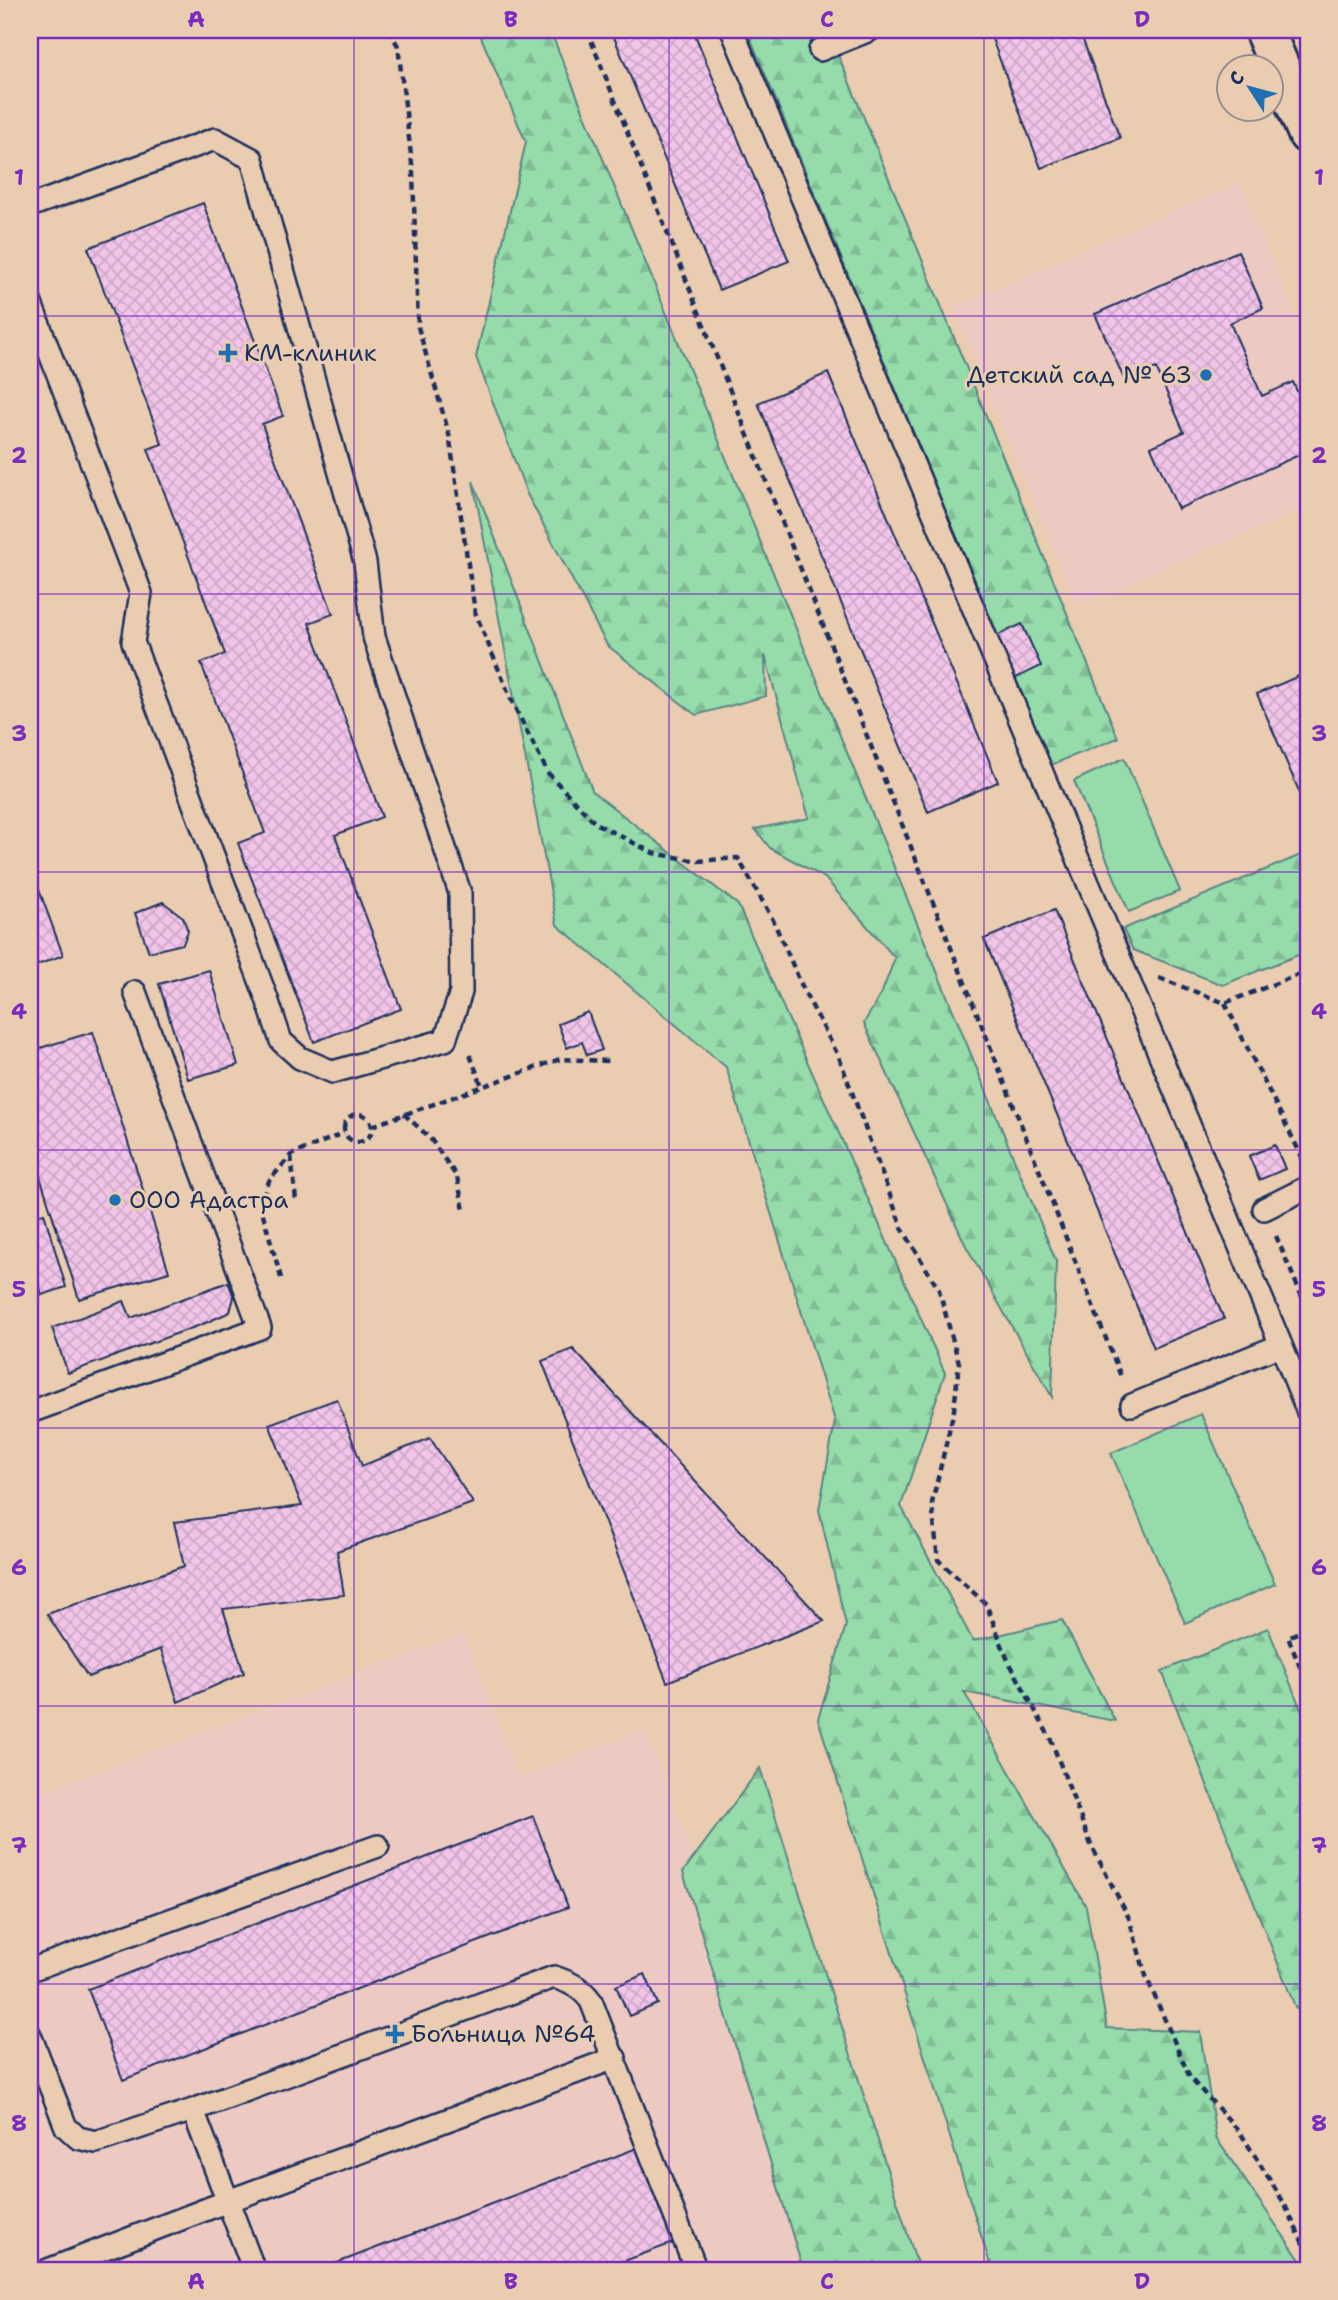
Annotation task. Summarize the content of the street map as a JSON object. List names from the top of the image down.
{
  "places": {
    "health": ["КМ-клиник", "Больница №64"],
    "other": ["Детский сад № 63", "ООО Адастра"]
  },
  "north": "top left",
  "grid": {
    "columns": [
      "A",
      "B",
      "C",
      "D"
    ],
    "rows": [
      "1",
      "2",
      "3",
      "4",
      "5",
      "6",
      "7",
      "8"
    ]
  }
}
